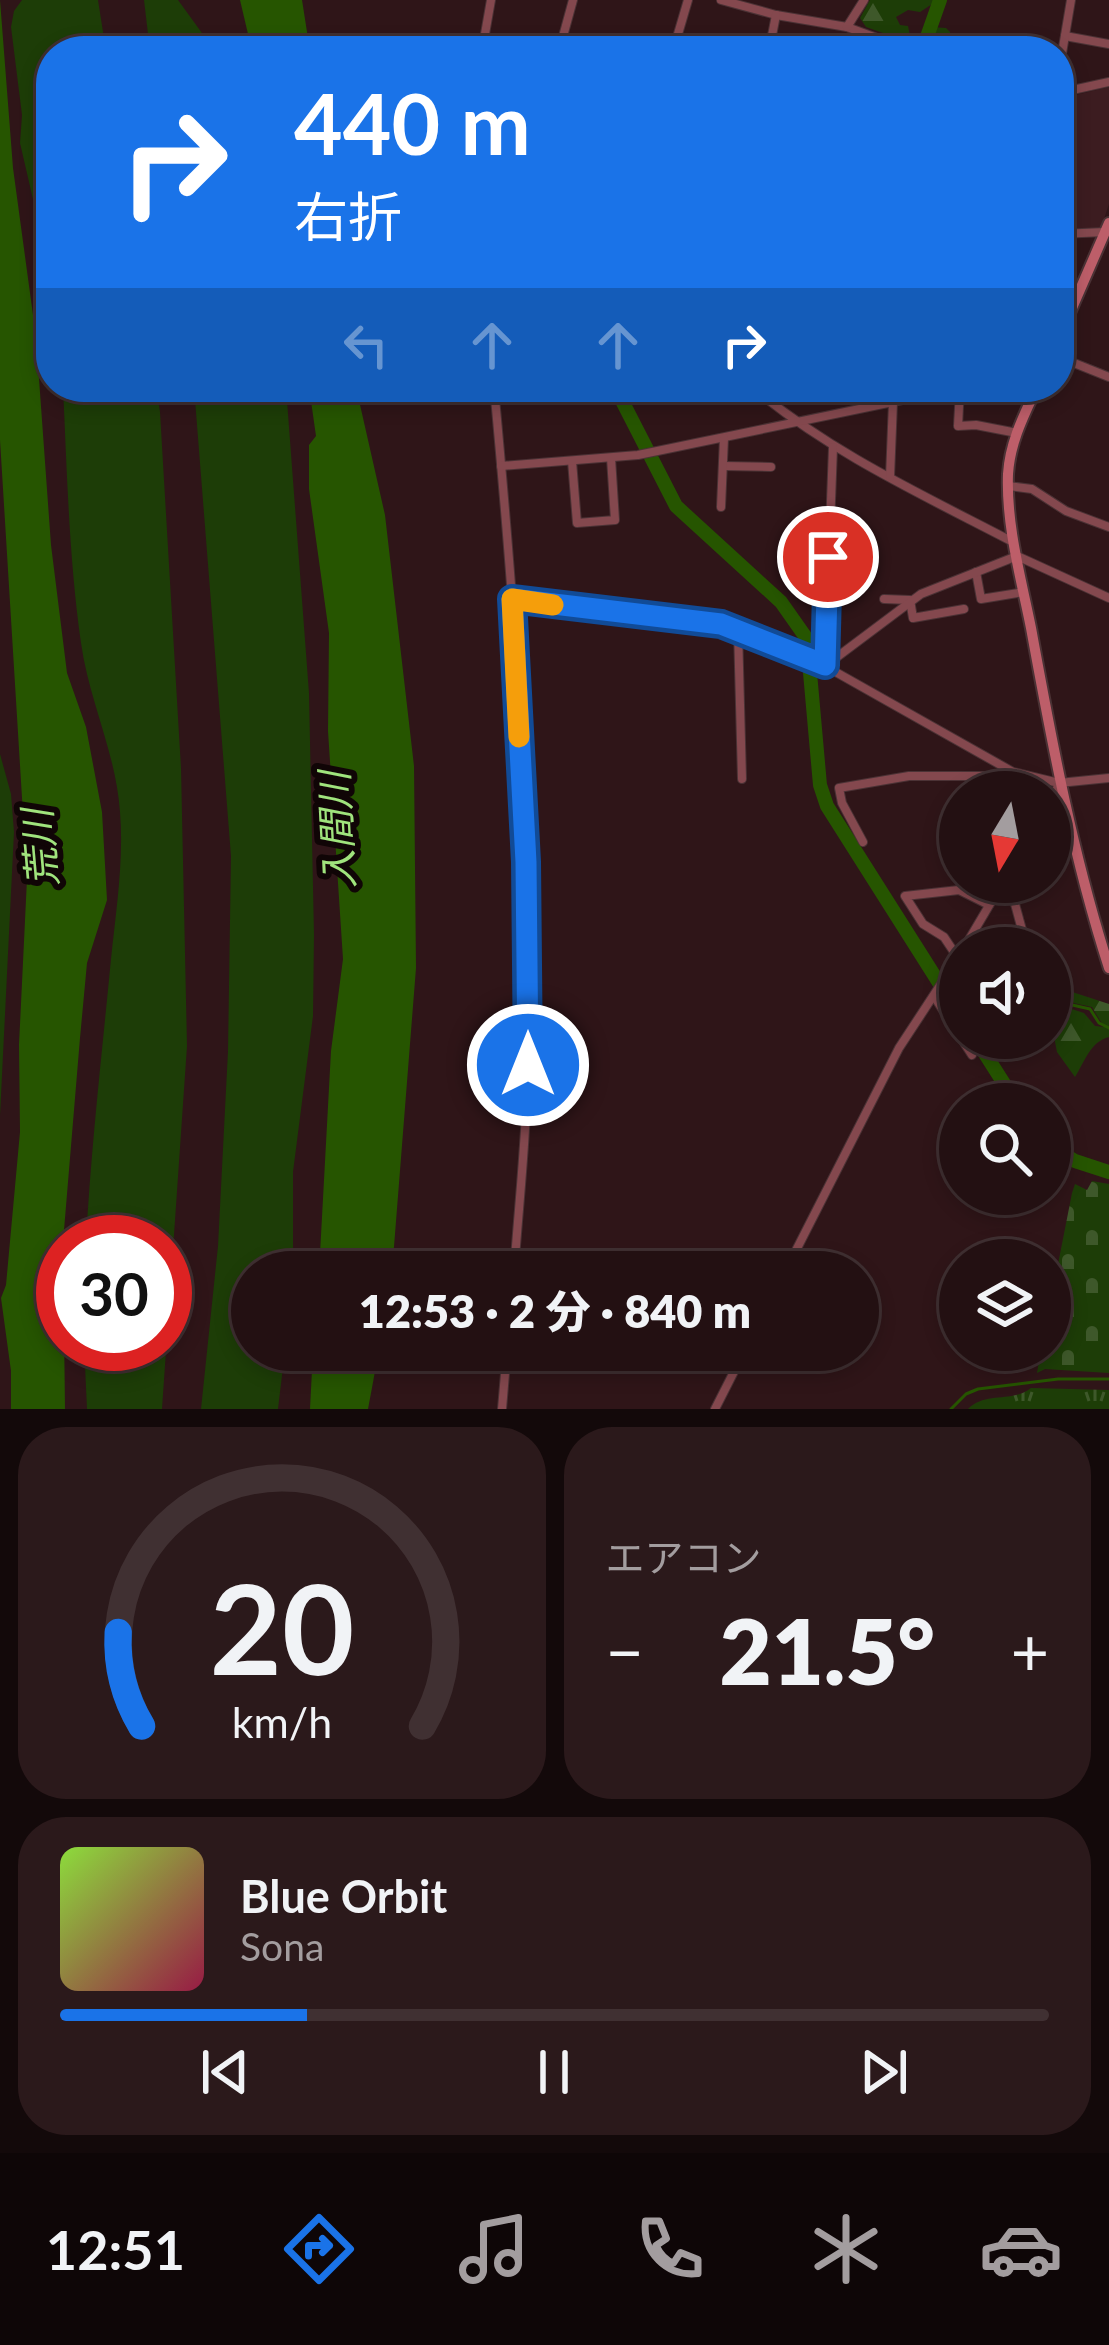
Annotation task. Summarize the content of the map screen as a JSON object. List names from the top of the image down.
{
  "water": ["入間川", "荒川"],
  "north": "bottom",
  "page": {
    "turn": ["440 m", "右折"],
    "limit": "30",
    "trip": "12:53 · 2 分 · 840 m",
    "tile": "エアコン",
    "heat": ["−", "21.5°", "+"],
    "song": ["Blue Orbit", "Sona"],
    "tabs": "12:51",
    "gauge": ["20", "km/h"]
  }
}
